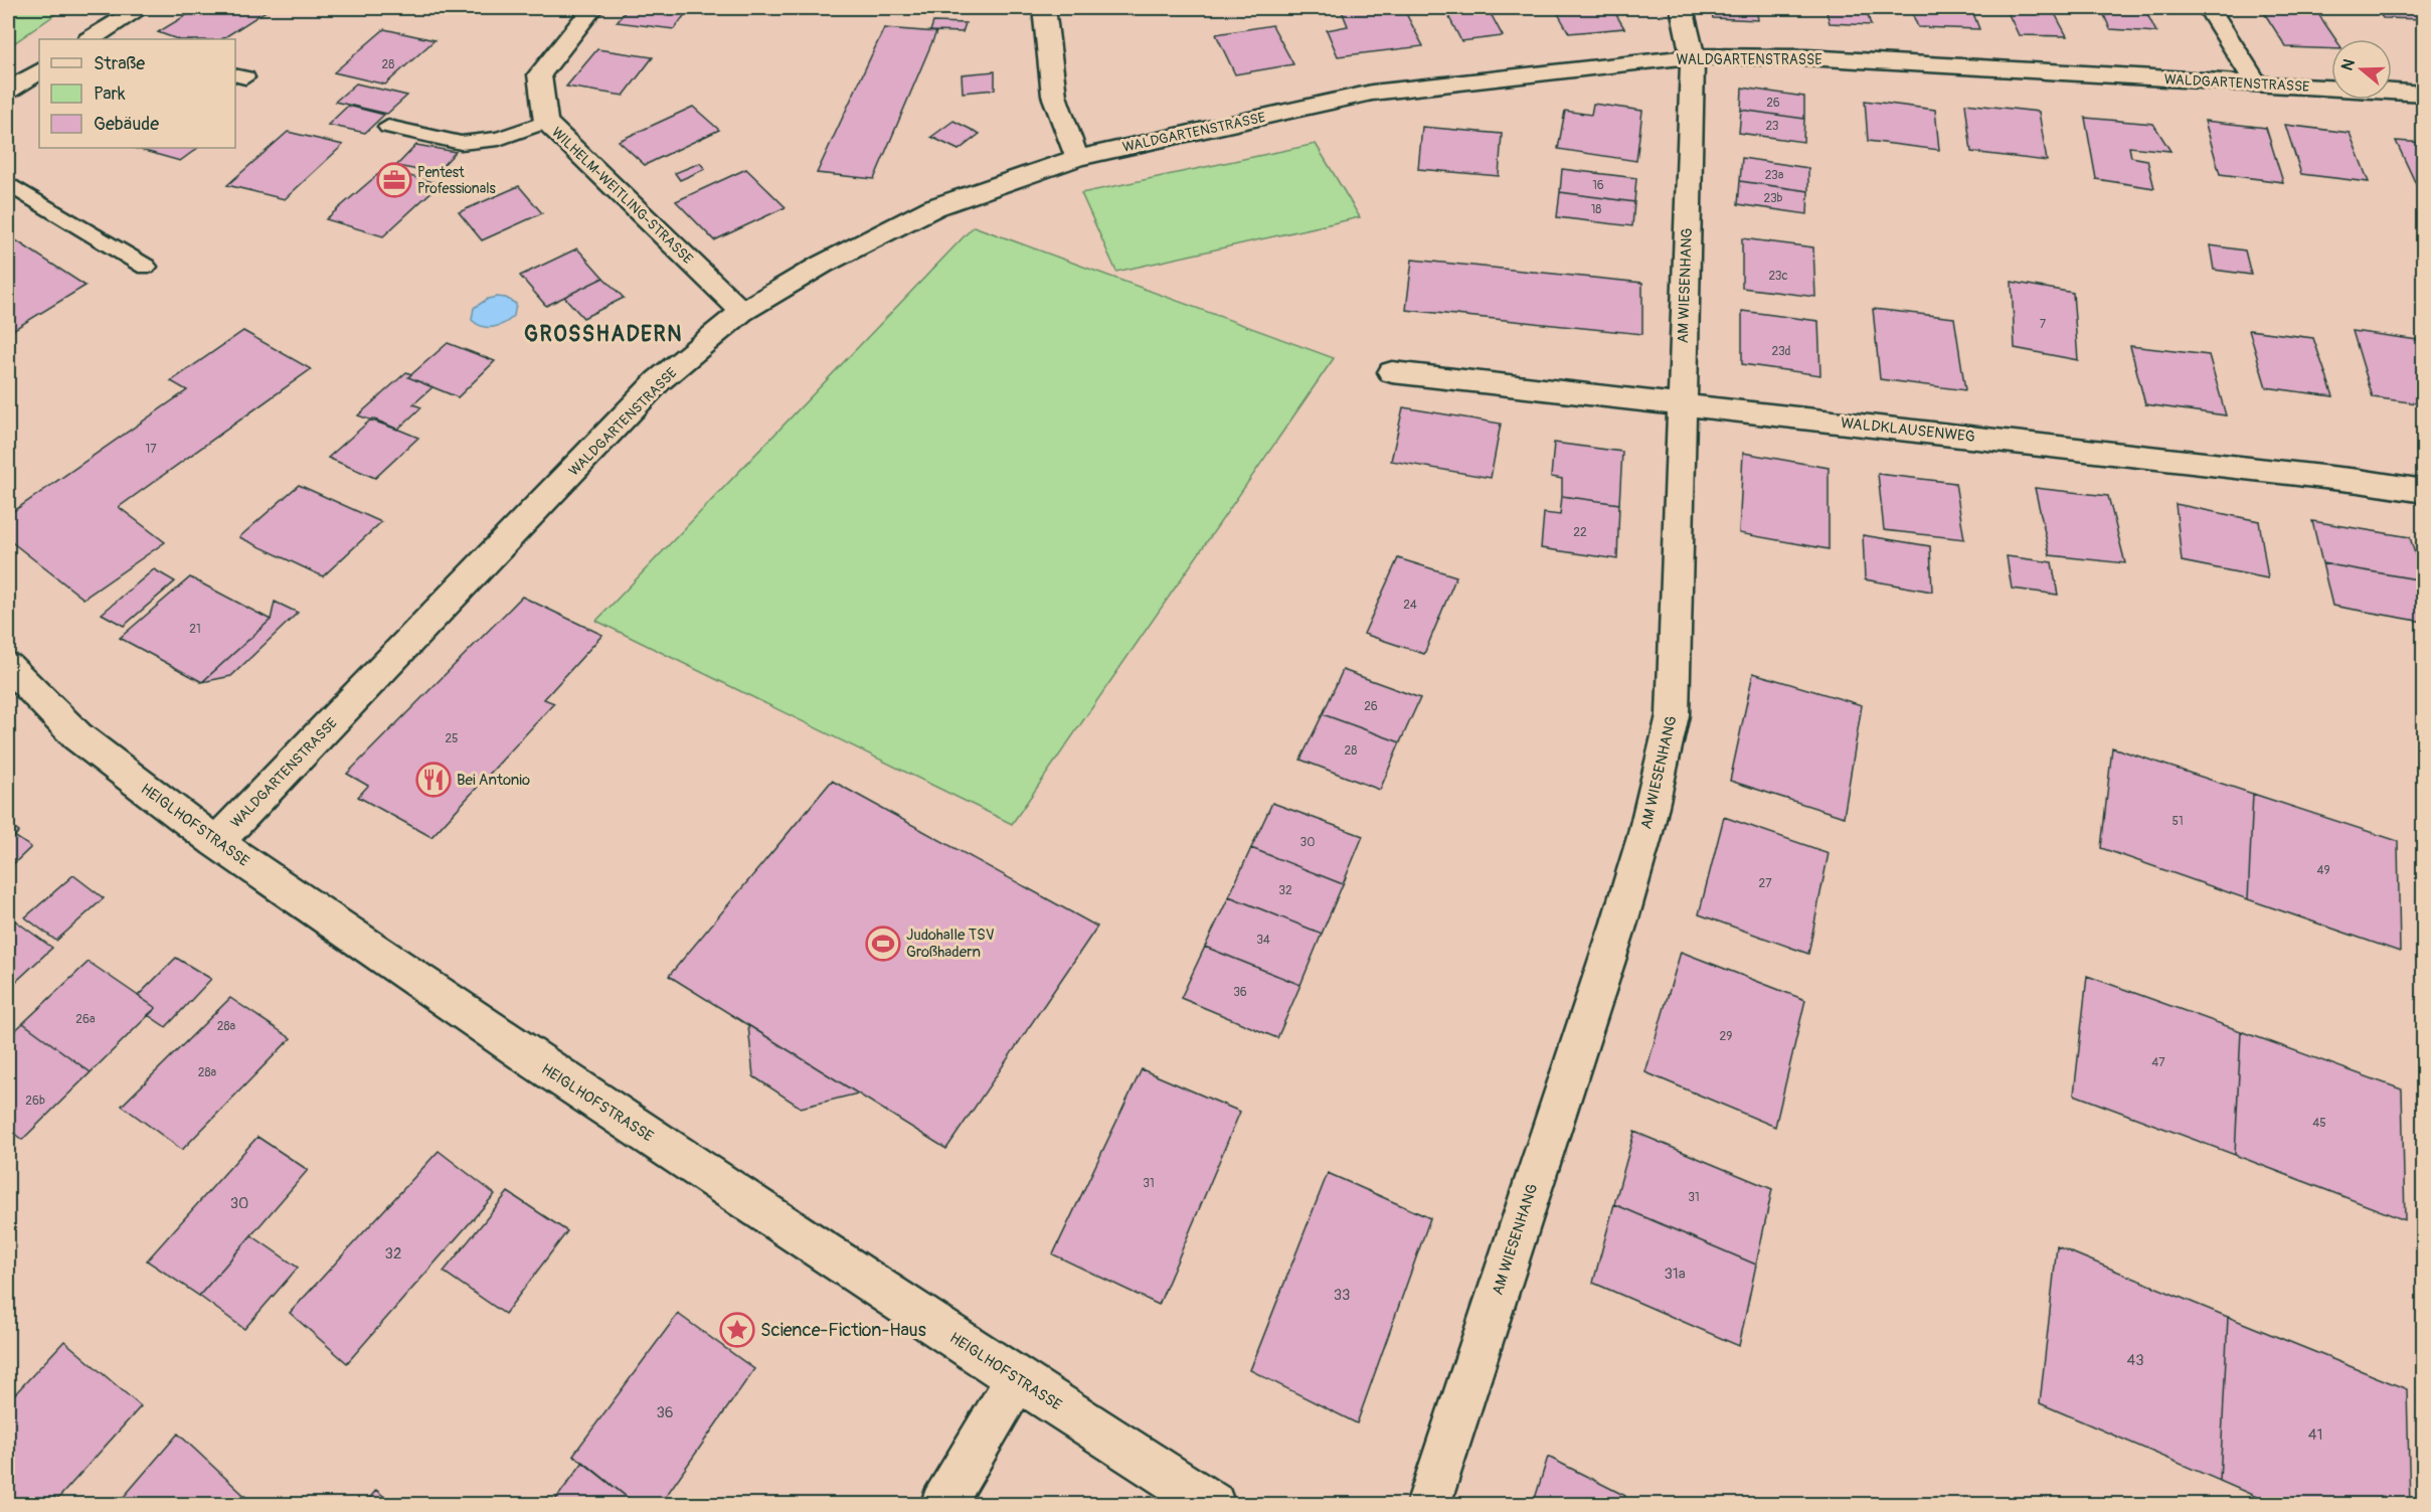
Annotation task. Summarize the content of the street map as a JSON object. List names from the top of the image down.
{
  "streets": {
    "street": [
      "WALDGARTENSTRASSE",
      "WILHELM-WEITLING-STRASSE",
      "AM WIESENHANG",
      "WALDKLAUSENWEG",
      "HEIGLHOFSTRASSE"
    ]
  },
  "crossings": [
    ["WALDGARTENSTRASSE", "WILHELM-WEITLING-STRASSE"],
    ["WALDGARTENSTRASSE", "AM WIESENHANG"],
    ["WALDGARTENSTRASSE", "HEIGLHOFSTRASSE"],
    ["AM WIESENHANG", "WALDKLAUSENWEG"]
  ],
  "districts": ["GROSSHADERN"],
  "places": {
    "office": ["Pentest Professionals"],
    "restaurant": ["Bei Antonio"],
    "sports": ["Judohalle TSV Großhadern"],
    "place": ["Science-Fiction-Haus"]
  },
  "house_numbers": [
    "28",
    "26",
    "23",
    "23a",
    "16",
    "23b",
    "18",
    "23c",
    "7",
    "23d",
    "17",
    "22",
    "24",
    "21",
    "26",
    "25",
    "28",
    "51",
    "30",
    "49",
    "27",
    "32",
    "34",
    "36",
    "26a",
    "28a",
    "29",
    "47",
    "28a",
    "26b",
    "45",
    "31",
    "31",
    "30",
    "32",
    "31a",
    "33",
    "43",
    "36",
    "41"
  ],
  "legend": ["Straße", "Park", "Gebäude"],
  "north": "left"
}
